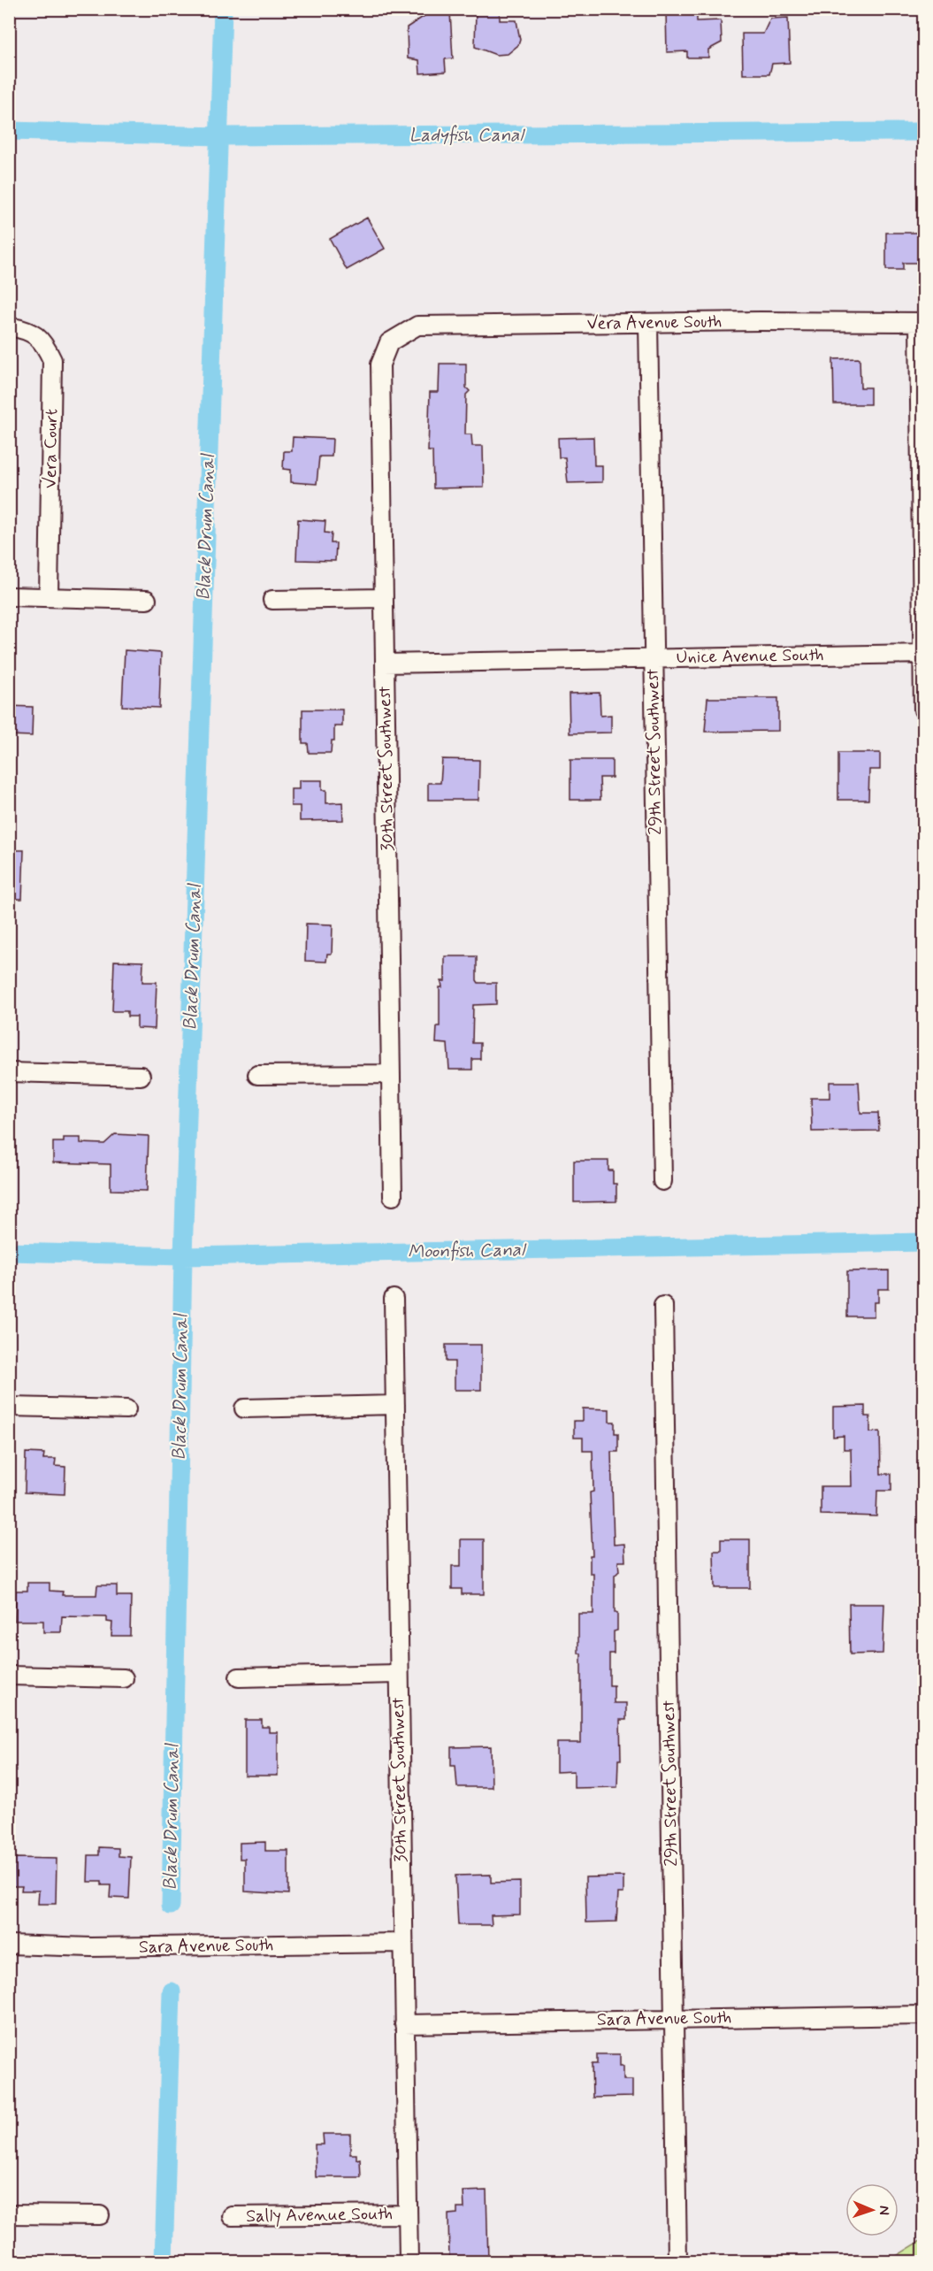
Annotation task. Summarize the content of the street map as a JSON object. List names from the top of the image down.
{
  "streets": {
    "street": [
      "Vera Avenue South",
      "Vera Court",
      "Unice Avenue South",
      "29th Street Southwest",
      "30th Street Southwest",
      "Sara Avenue South",
      "Sally Avenue South"
    ]
  },
  "crossings": [
    ["Vera Avenue South", "29th Street Southwest"],
    ["Vera Avenue South", "30th Street Southwest"],
    ["Unice Avenue South", "29th Street Southwest"],
    ["Unice Avenue South", "30th Street Southwest"],
    ["29th Street Southwest", "Sara Avenue South"],
    ["30th Street Southwest", "Sara Avenue South"],
    ["30th Street Southwest", "Sally Avenue South"]
  ],
  "water": ["Ladyfish Canal", "Black Drum Canal", "Moonfish Canal"],
  "north": "right"
}
